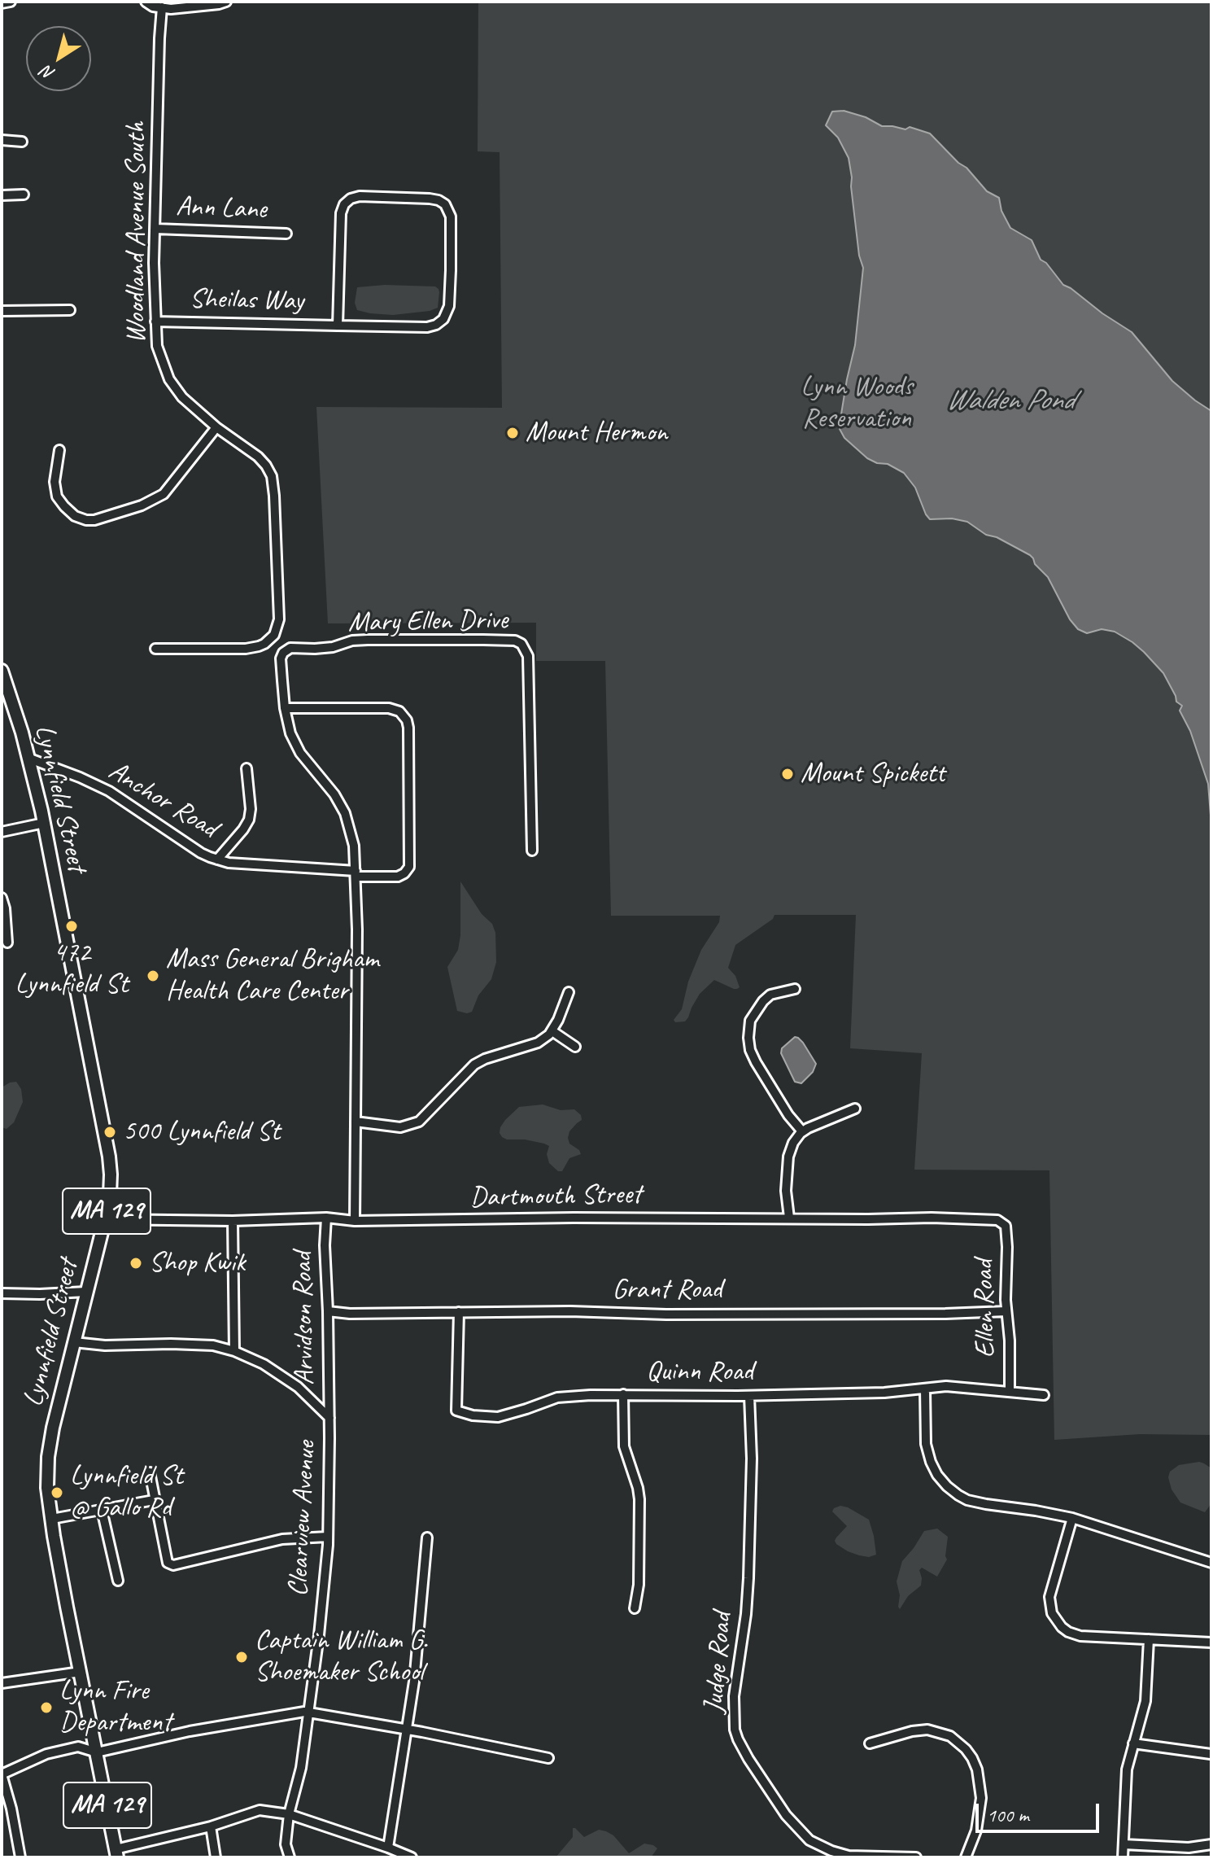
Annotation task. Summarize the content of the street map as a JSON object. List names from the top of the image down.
{
  "streets": {
    "main road": ["Lynnfield Street", "MA 129"],
    "street": [
      "Ann Lane",
      "Woodland Avenue South",
      "Sheilas Way",
      "Mary Ellen Drive",
      "Anchor Road",
      "Dartmouth Street",
      "Grant Road",
      "Ellen Road",
      "Arvidson Road",
      "Quinn Road",
      "Clearview Avenue",
      "Judge Road"
    ]
  },
  "crossings": [
    ["Ann Lane", "Woodland Avenue South"],
    ["Woodland Avenue South", "Sheilas Way"],
    ["Mary Ellen Drive", "Anchor Road"],
    ["Lynnfield Street", "Anchor Road"],
    ["Lynnfield Street", "Dartmouth Street"],
    ["Dartmouth Street", "Ellen Road"],
    ["Dartmouth Street", "Arvidson Road"],
    ["Grant Road", "Ellen Road"],
    ["Grant Road", "Arvidson Road"],
    ["Grant Road", "Quinn Road"],
    ["Ellen Road", "Quinn Road"],
    ["Arvidson Road", "Clearview Avenue"],
    ["Quinn Road", "Judge Road"]
  ],
  "water": ["Walden Pond"],
  "parks": ["Lynn Woods Reservation"],
  "places": [
    "Mount Hermon",
    "Mount Spickett",
    "472 Lynnfield St",
    "Mass General Brigham Health Care Center",
    "500 Lynnfield St",
    "Shop Kwik",
    "Lynnfield St @ Gallo Rd",
    "Captain William G. Shoemaker School",
    "Lynn Fire Department"
  ],
  "scale_bar": "100 m",
  "north": "bottom left"
}
